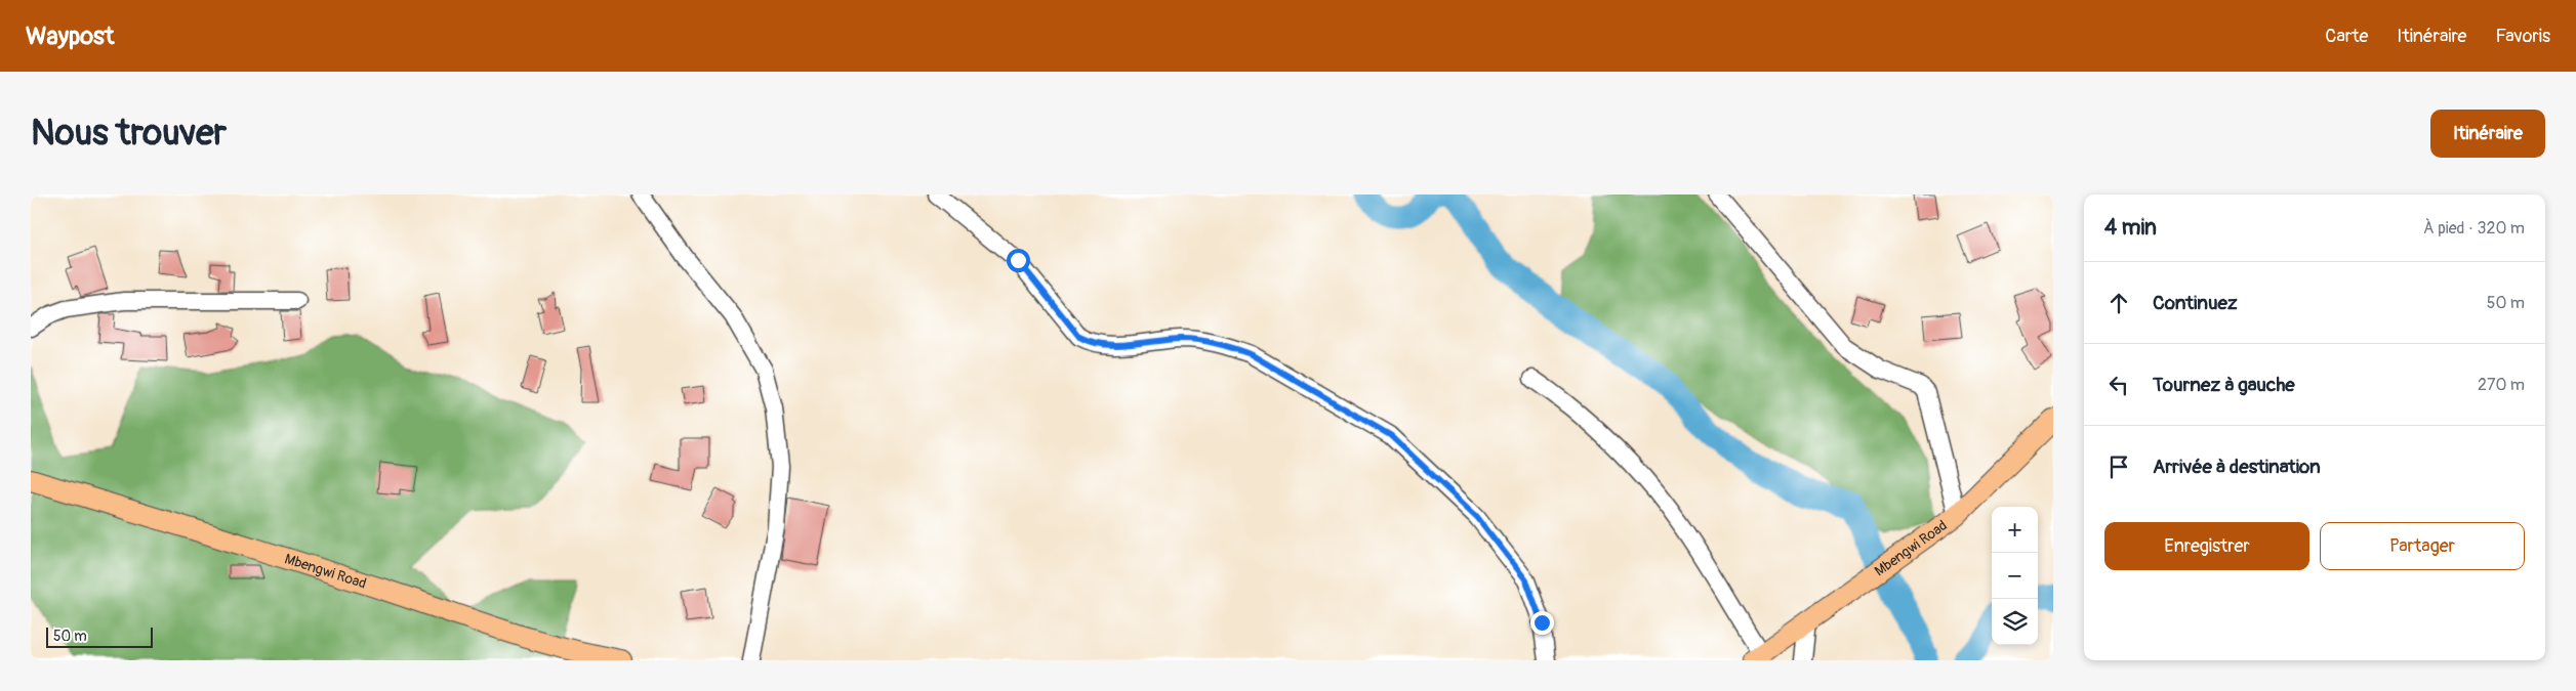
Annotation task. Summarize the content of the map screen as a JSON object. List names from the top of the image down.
{
  "streets": {
    "main road": ["Mbengwi Road"]
  },
  "scale_bar": "50 m",
  "page": {
    "header": "Waypost",
    "nav": ["Carte", "Itinéraire", "Favoris"],
    "buttons": [
      "Itinéraire",
      ["Enregistrer", "Partager"]
    ],
    "title": "Nous trouver",
    "heading": ["4 min", "À pied · 320 m"],
    "list": [
      ["Continuez", "50 m"],
      ["Tournez à gauche", "270 m"],
      "Arrivée à destination"
    ],
    "map_buttons": ["+", "−"],
    "scale": "50 m"
  }
}
